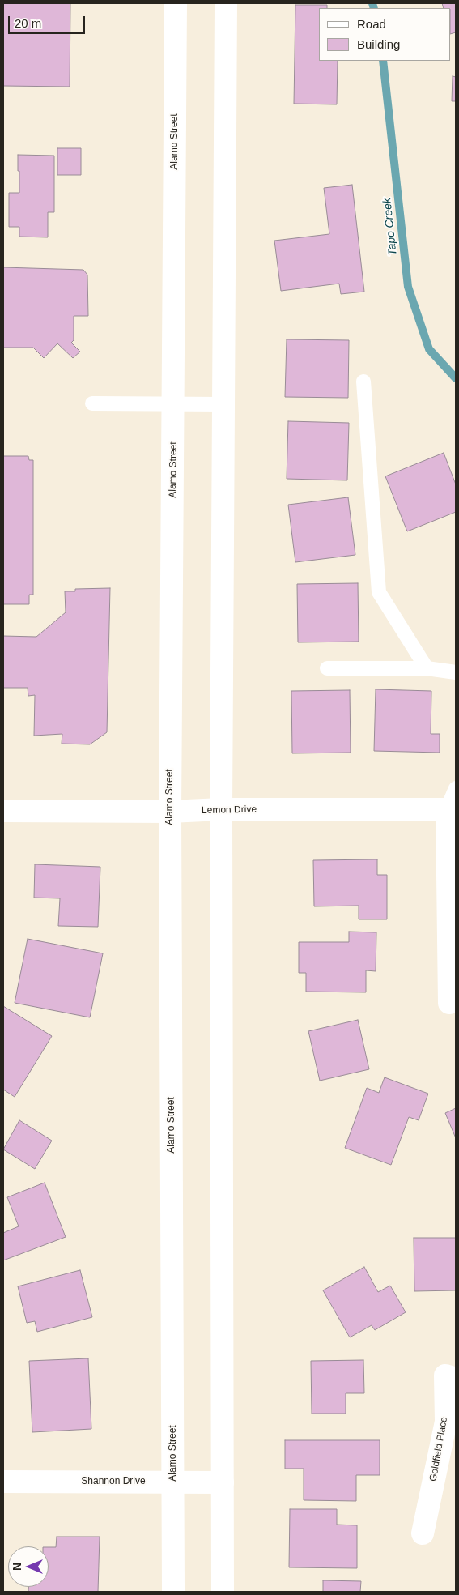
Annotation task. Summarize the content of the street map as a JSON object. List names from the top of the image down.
{
  "streets": {
    "main road": [
      "Alamo Street",
      "Lemon Drive",
      "Goldfield Place",
      "Shannon Drive"
    ]
  },
  "crossings": [
    ["Alamo Street", "Lemon Drive"],
    ["Alamo Street", "Shannon Drive"]
  ],
  "water": ["Tapo Creek"],
  "legend": ["Road", "Building"],
  "scale_bar": "20 m",
  "north": "left"
}
